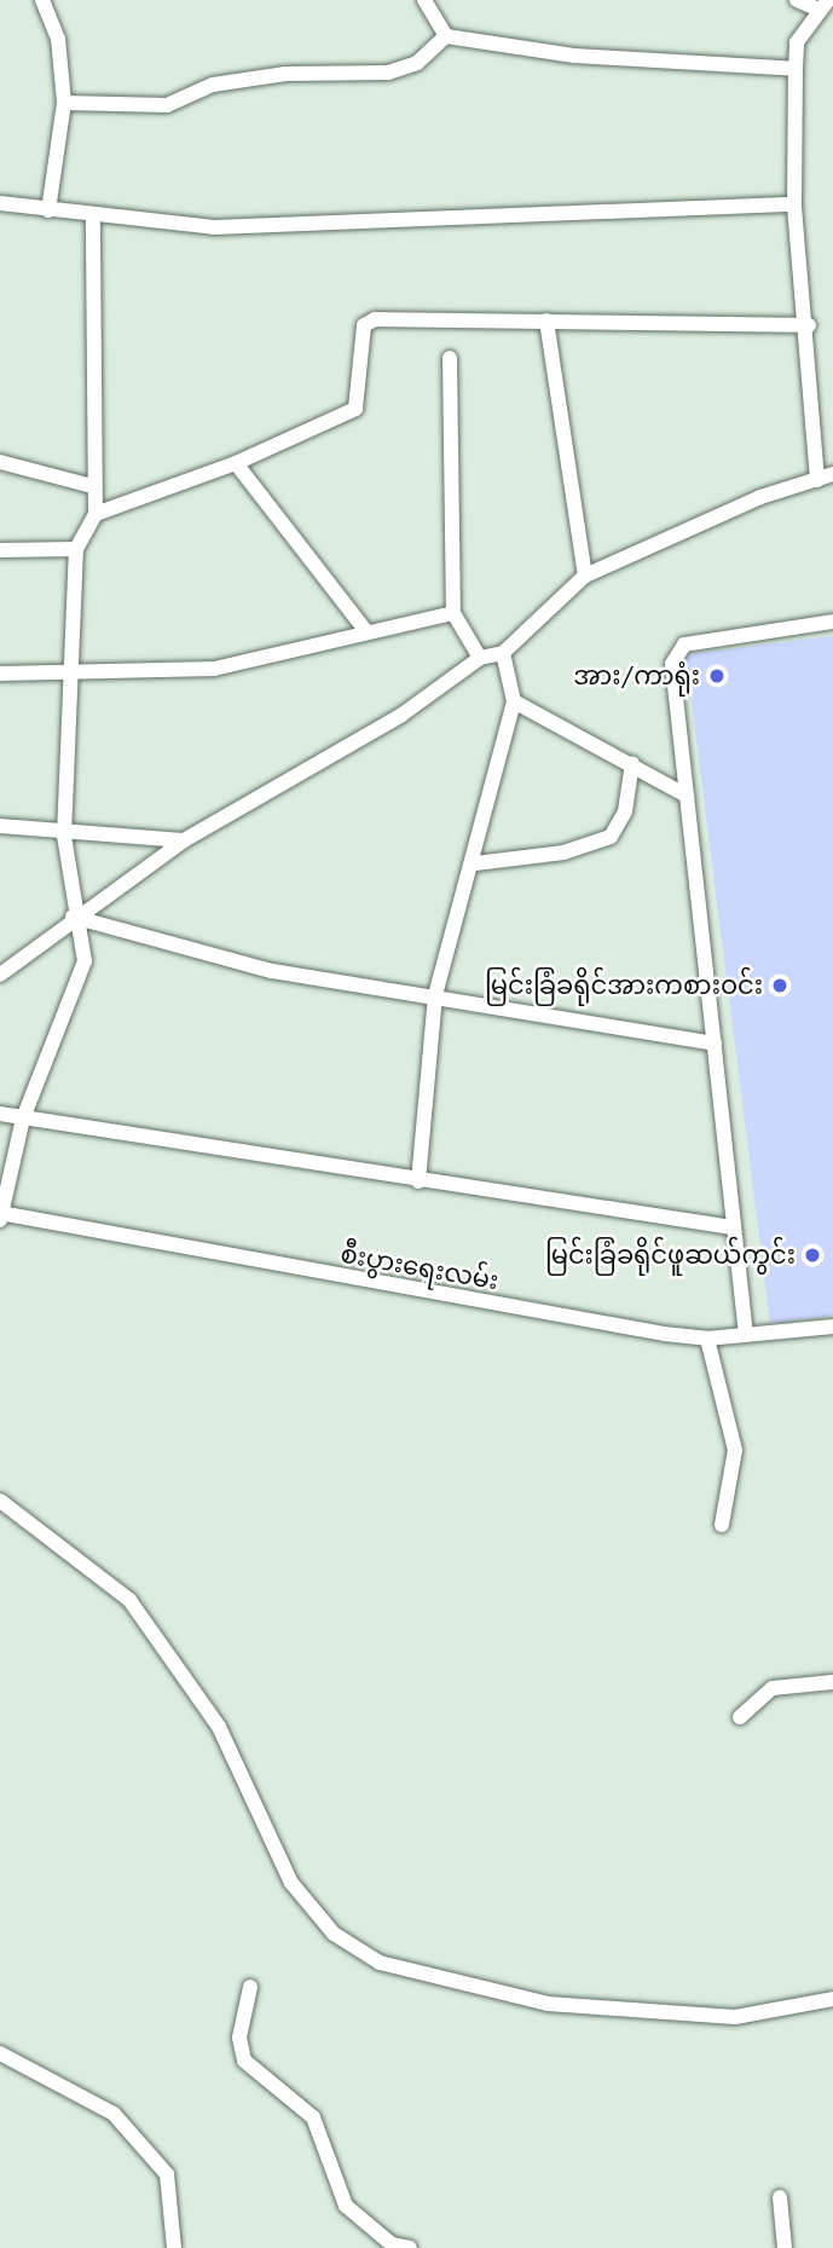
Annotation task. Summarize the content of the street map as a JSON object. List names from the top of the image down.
{
  "streets": {
    "street": ["စီးပွားရေးလမ်း"]
  },
  "places": ["အား/ကာရုံး", "မြင်းခြံခရိုင်အားကစားဝင်း", "မြင်းခြံခရိုင်ဖူဆယ်ကွင်း"]
}
